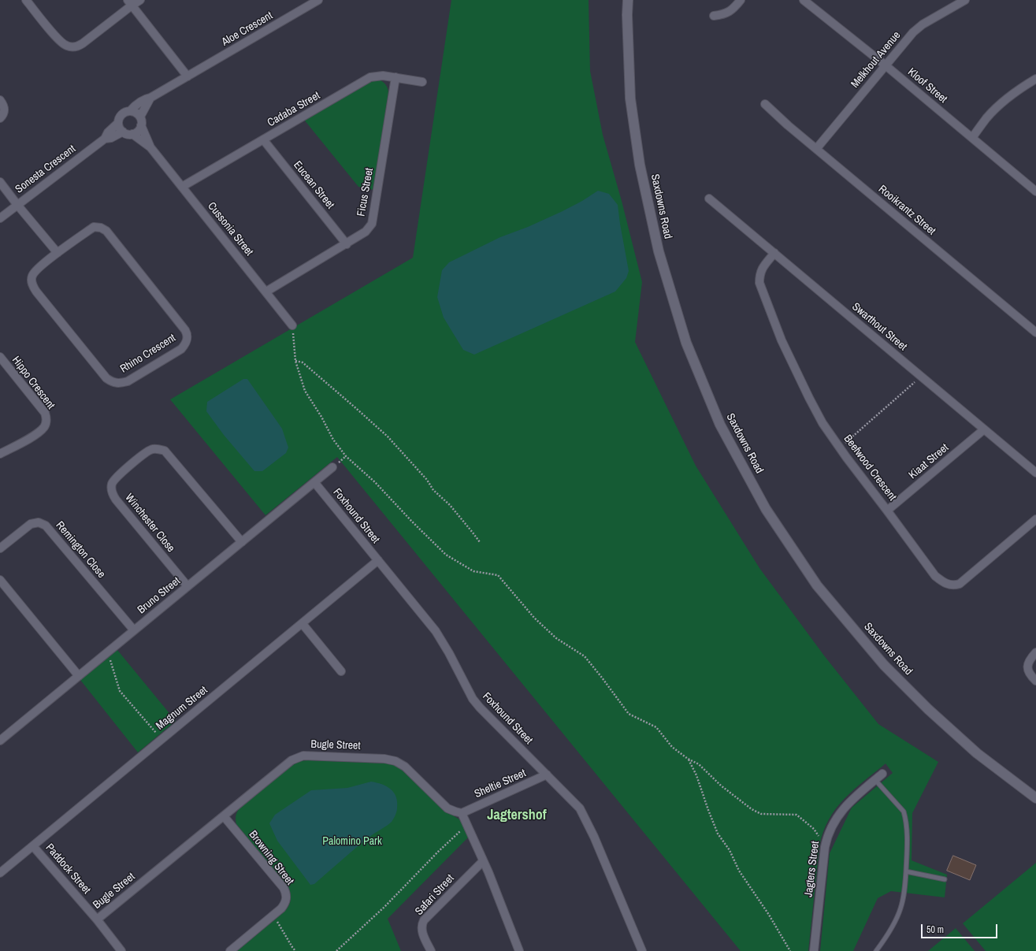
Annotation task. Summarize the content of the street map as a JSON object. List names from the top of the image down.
{
  "streets": {
    "street": [
      "Aloe Crescent",
      "Melkhout Avenue",
      "Kloof Street",
      "Cadaba Street",
      "Sonesta Crescent",
      "Eucean Street",
      "Ficus Street",
      "Saxdowns Road",
      "Rooikrantz Street",
      "Cussonia Street",
      "Swarthout Street",
      "Rhino Crescent",
      "Hippo Crescent",
      "Kiaat Street",
      "Beefwood Crescent",
      "Foxhound Street",
      "Winchester Close",
      "Remington Close",
      "Bruno Street",
      "Magnum Street",
      "Bugle Street",
      "Sheltie Street",
      "Browning Street",
      "Paddock Street",
      "Jagters Street",
      "Safari Street"
    ]
  },
  "crossings": [
    ["Aloe Crescent", "Sonesta Crescent"],
    ["Aloe Crescent", "Cussonia Street"],
    ["Melkhout Avenue", "Kloof Street"],
    ["Melkhout Avenue", "Rooikrantz Street"],
    ["Cadaba Street", "Eucean Street"],
    ["Cadaba Street", "Ficus Street"],
    ["Cadaba Street", "Cussonia Street"],
    ["Sonesta Crescent", "Cussonia Street"],
    ["Eucean Street", "Ficus Street"],
    ["Ficus Street", "Cussonia Street"],
    ["Swarthout Street", "Kiaat Street"],
    ["Swarthout Street", "Beefwood Crescent"],
    ["Kiaat Street", "Beefwood Crescent"],
    ["Foxhound Street", "Bruno Street"],
    ["Foxhound Street", "Magnum Street"],
    ["Foxhound Street", "Sheltie Street"],
    ["Winchester Close", "Bruno Street"],
    ["Remington Close", "Bruno Street"],
    ["Magnum Street", "Paddock Street"],
    ["Bugle Street", "Sheltie Street"],
    ["Bugle Street", "Browning Street"],
    ["Bugle Street", "Paddock Street"]
  ],
  "districts": ["Jagtershof"],
  "parks": ["Palomino Park"],
  "scale_bar": "50 m"
}
